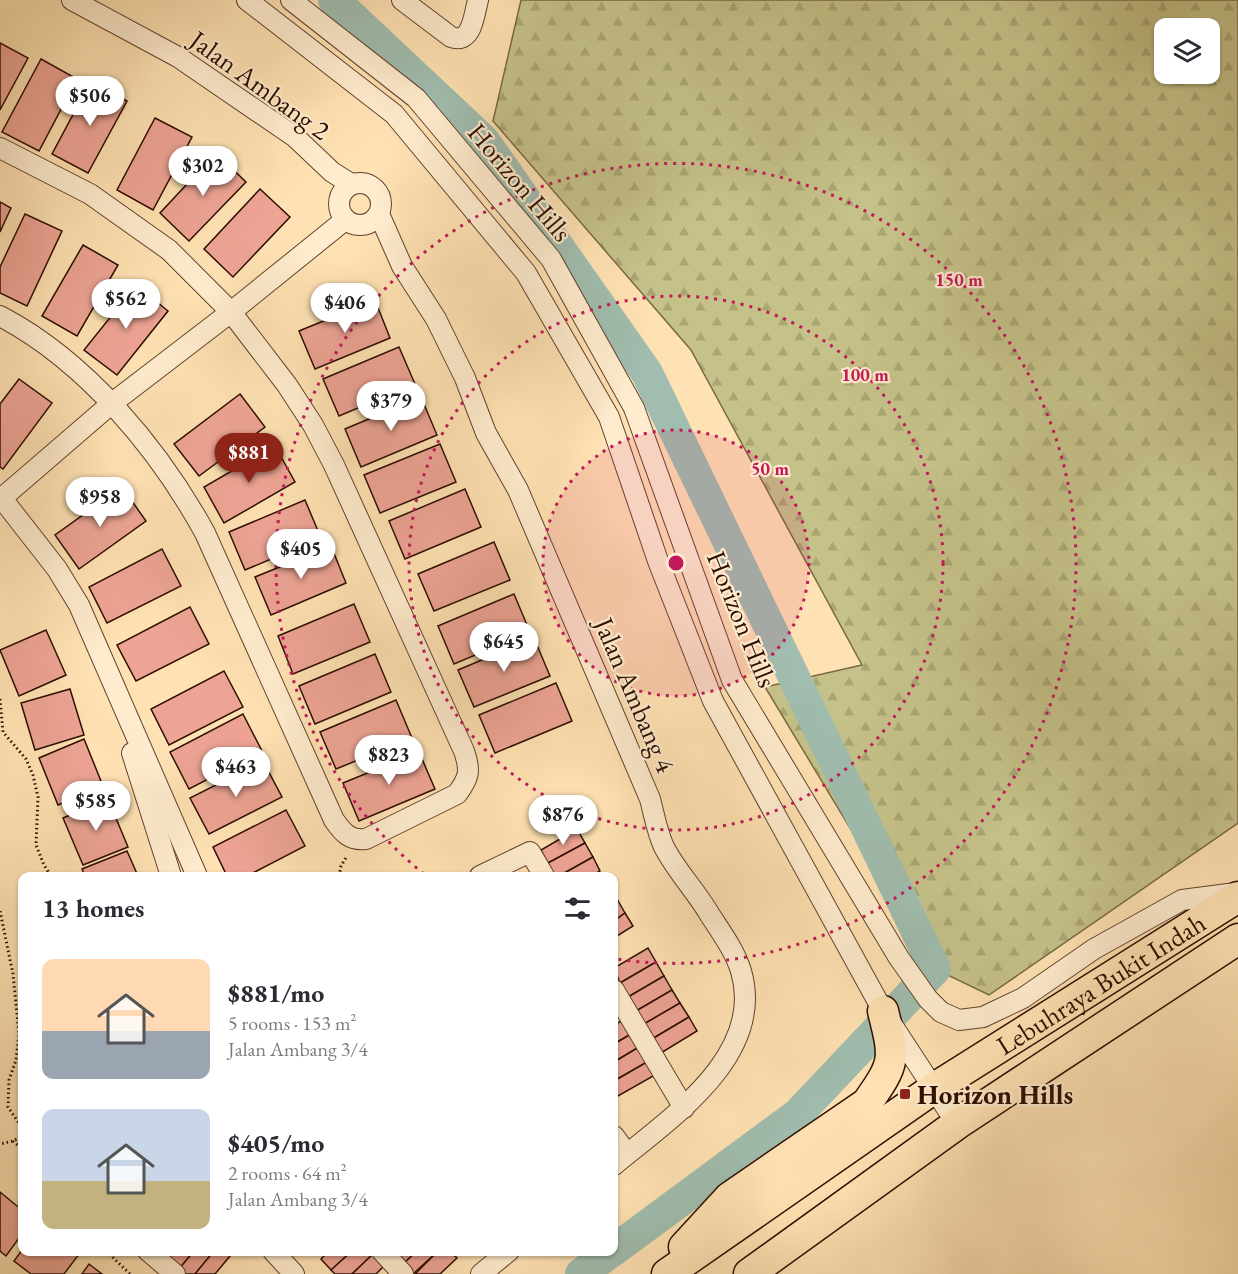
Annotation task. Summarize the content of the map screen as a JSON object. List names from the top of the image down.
{
  "streets": {
    "highway": ["Lebuhraya Bukit Indah"],
    "street": ["Jalan Ambang 2", "Horizon Hills", "Jalan Ambang 4"]
  },
  "crossings": [
    ["Jalan Ambang 2", "Jalan Ambang 4"],
    ["Horizon Hills", "Lebuhraya Bukit Indah"]
  ],
  "places": {
    "transit": ["Horizon Hills"]
  },
  "page": {
    "price": [
      "$506",
      "$302",
      "$562",
      "$406",
      "$379",
      "$881",
      "$958",
      "$405",
      "$645",
      "$823",
      "$463",
      "$585",
      "$876"
    ],
    "heading": "13 homes",
    "list": [
      {
        "name": "$881/mo",
        "note": "5 rooms · 153 m² · Jalan Ambang 3/4"
      },
      {
        "name": "$405/mo",
        "note": "2 rooms · 64 m² · Jalan Ambang 3/4"
      }
    ]
  },
  "rings": ["150 m", "100 m", "50 m"]
}
